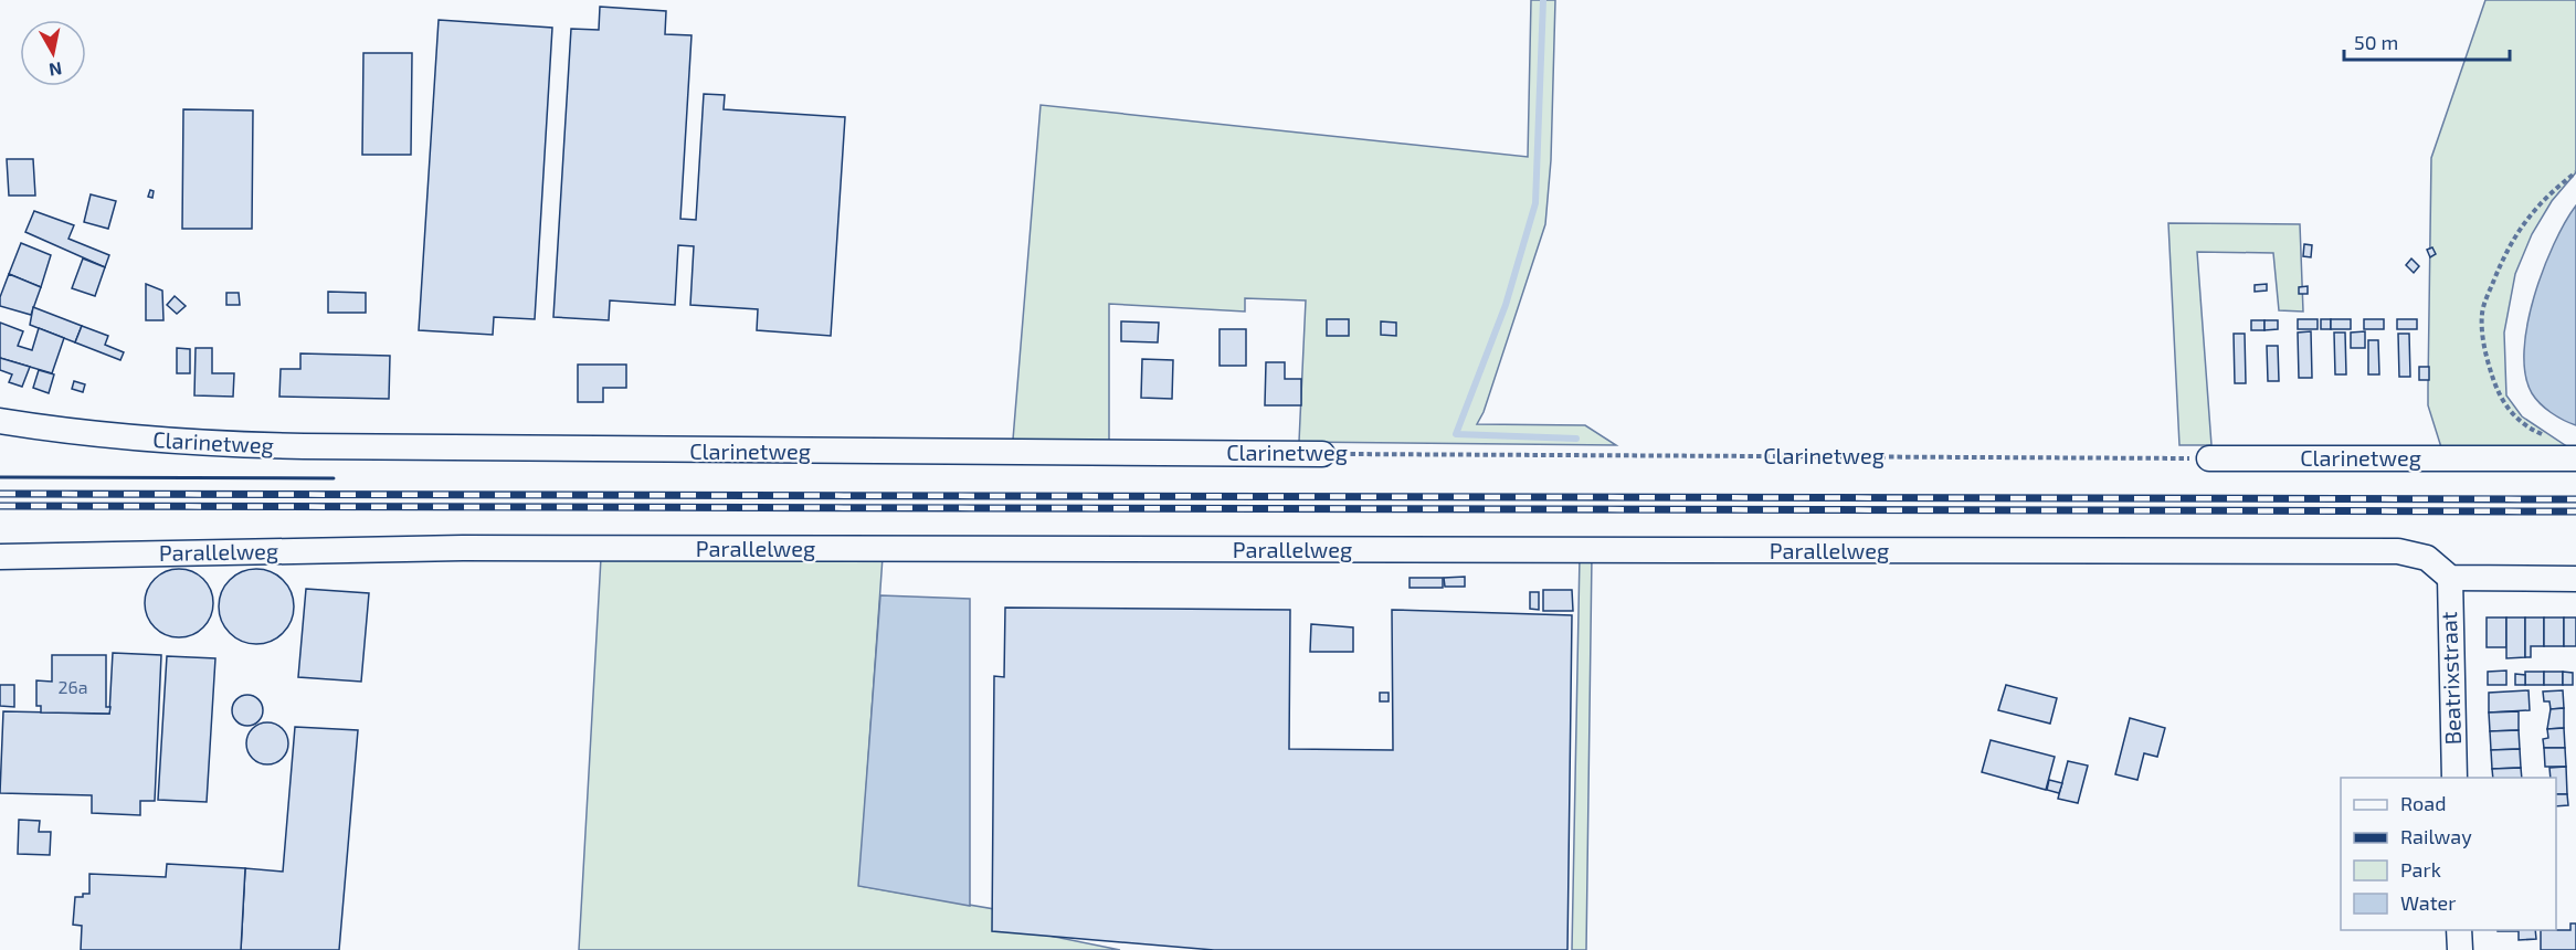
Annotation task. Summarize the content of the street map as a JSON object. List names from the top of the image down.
{
  "streets": {
    "street": ["Clarinetweg", "Parallelweg", "Beatrixstraat"]
  },
  "crossings": [
    ["Parallelweg", "Beatrixstraat"]
  ],
  "house_numbers": ["26a"],
  "legend": [
    "Road",
    "Railway",
    "Park",
    "Water"
  ],
  "scale_bar": "50 m",
  "north": "bottom"
}
